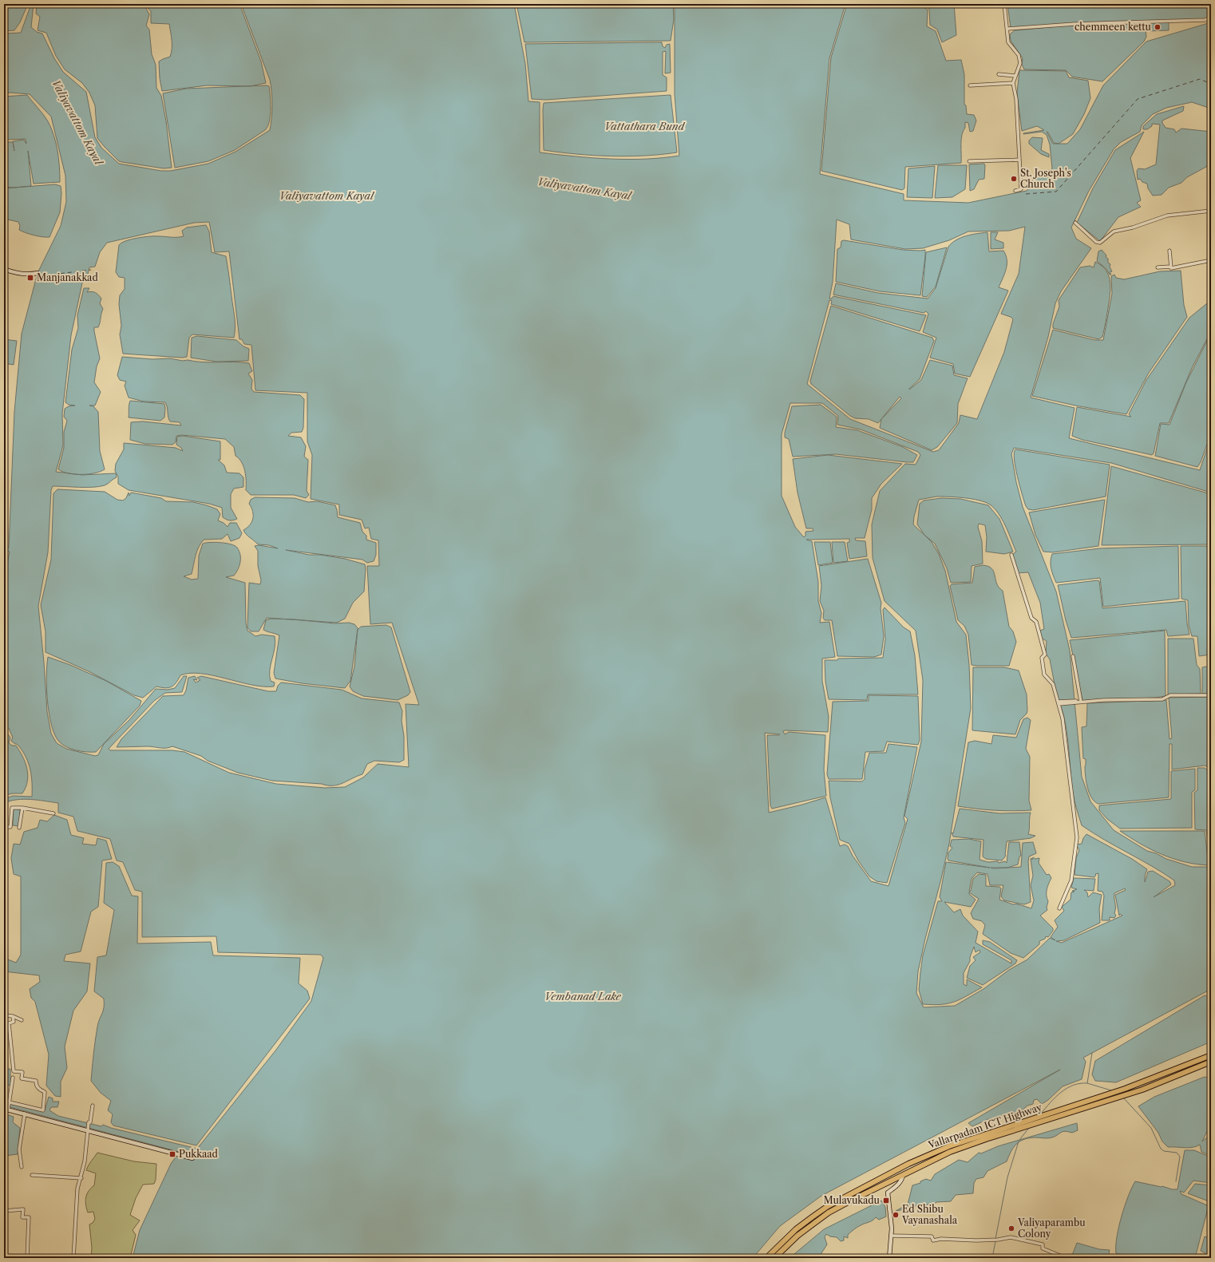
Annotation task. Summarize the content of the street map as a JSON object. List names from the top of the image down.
{
  "streets": {
    "highway": ["Vallarpadam ICT Highway"]
  },
  "water": ["Valiyavattom Kayal", "Vattathara Bund", "Vembanad Lake"],
  "places": {
    "other": [
      "chemmeen kettu",
      "St. Joseph's Church",
      "Ed Shibu Vayanashala",
      "Valiyaparambu Colony"
    ],
    "transit": ["Manjanakkad", "Pukkaad", "Mulavukadu"]
  }
}
